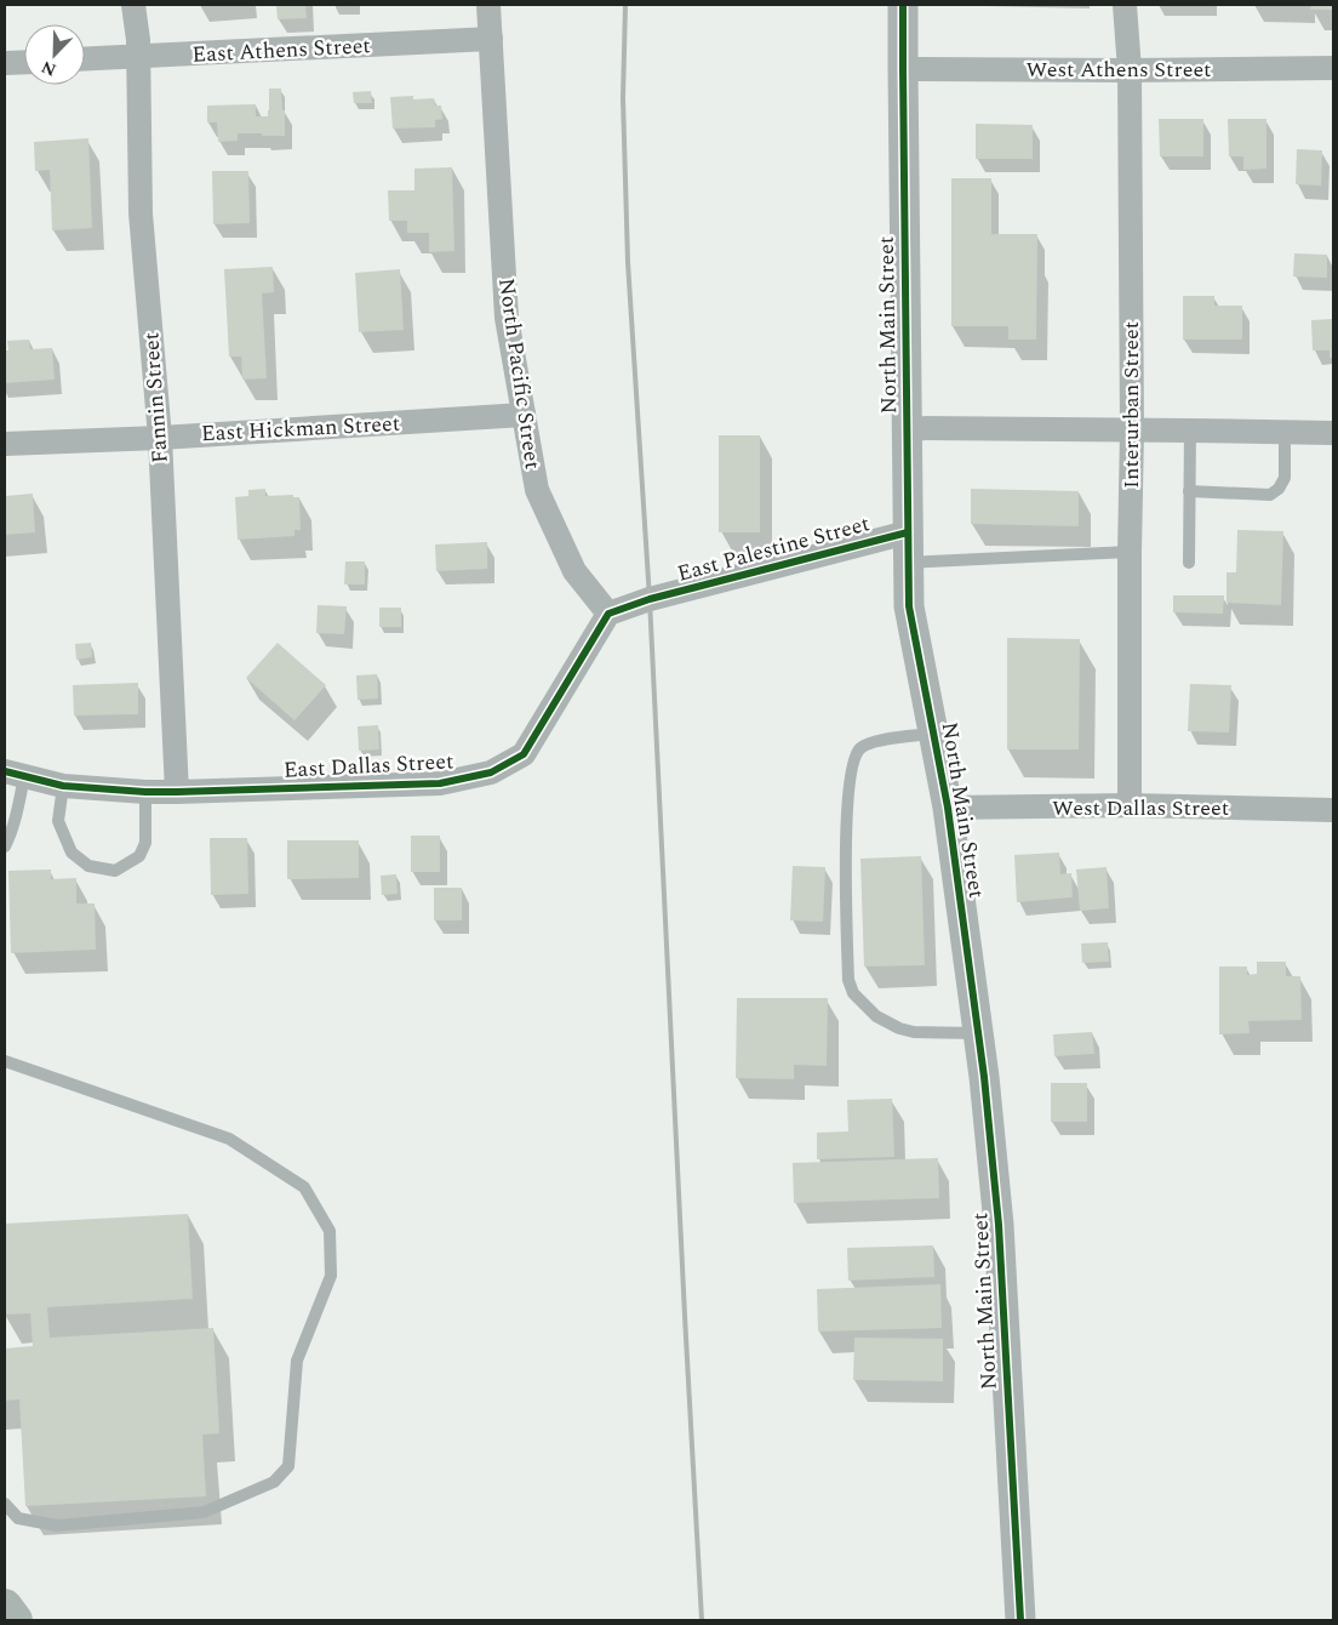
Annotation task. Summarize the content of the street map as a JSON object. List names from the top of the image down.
{
  "streets": {
    "street": [
      "East Athens Street",
      "West Athens Street",
      "North Main Street",
      "North Pacific Street",
      "Fannin Street",
      "Interurban Street",
      "East Hickman Street",
      "East Palestine Street",
      "East Dallas Street",
      "West Dallas Street"
    ]
  },
  "crossings": [
    ["East Athens Street", "North Pacific Street"],
    ["East Athens Street", "Fannin Street"],
    ["West Athens Street", "North Main Street"],
    ["West Athens Street", "Interurban Street"],
    ["North Main Street", "East Palestine Street"],
    ["North Main Street", "West Dallas Street"],
    ["North Pacific Street", "East Hickman Street"],
    ["North Pacific Street", "East Palestine Street"],
    ["North Pacific Street", "East Dallas Street"],
    ["Fannin Street", "East Hickman Street"],
    ["Fannin Street", "East Dallas Street"],
    ["Interurban Street", "West Dallas Street"],
    ["East Palestine Street", "East Dallas Street"]
  ],
  "north": "bottom left"
}
